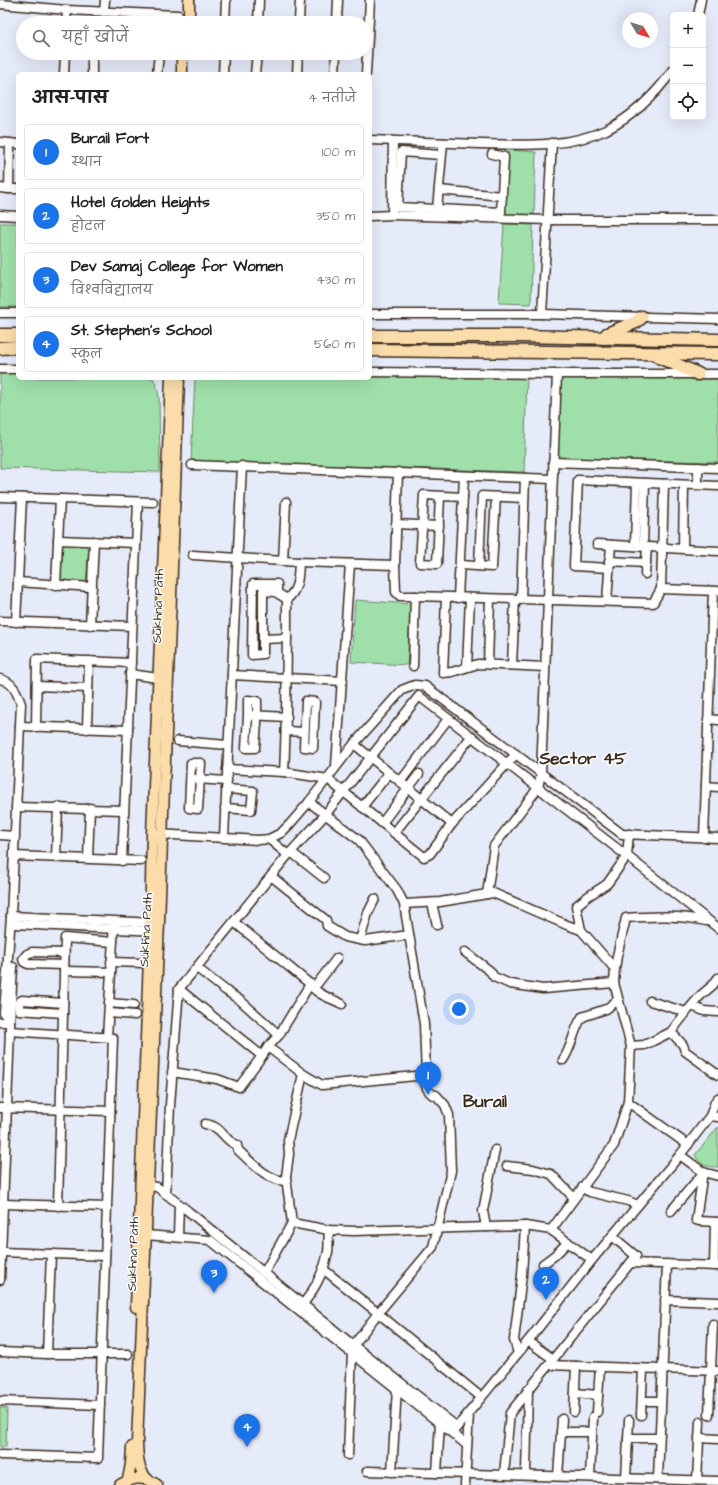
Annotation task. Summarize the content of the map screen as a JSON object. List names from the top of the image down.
{
  "streets": {
    "main road": ["Sukhna Path"]
  },
  "districts": ["Sector 45", "Burail"],
  "north": "bottom right",
  "page": {
    "map_buttons": ["+", "−"],
    "search": "यहाँ खोजें",
    "heading": ["आस-पास", "4 नतीजे"],
    "list": [
      {
        "mark": "1",
        "name": "Burail Fort",
        "note": "स्थान",
        "value": "100 m"
      },
      {
        "mark": "2",
        "name": "Hotel Golden Heights",
        "note": "होटल",
        "value": "350 m"
      },
      {
        "mark": "3",
        "name": "Dev Samaj College for Women",
        "note": "विश्वविद्यालय",
        "value": "430 m"
      },
      {
        "mark": "4",
        "name": "St. Stephen's School",
        "note": "स्कूल",
        "value": "560 m"
      }
    ],
    "pins": [
      "1",
      "3",
      "2",
      "4"
    ]
  }
}
